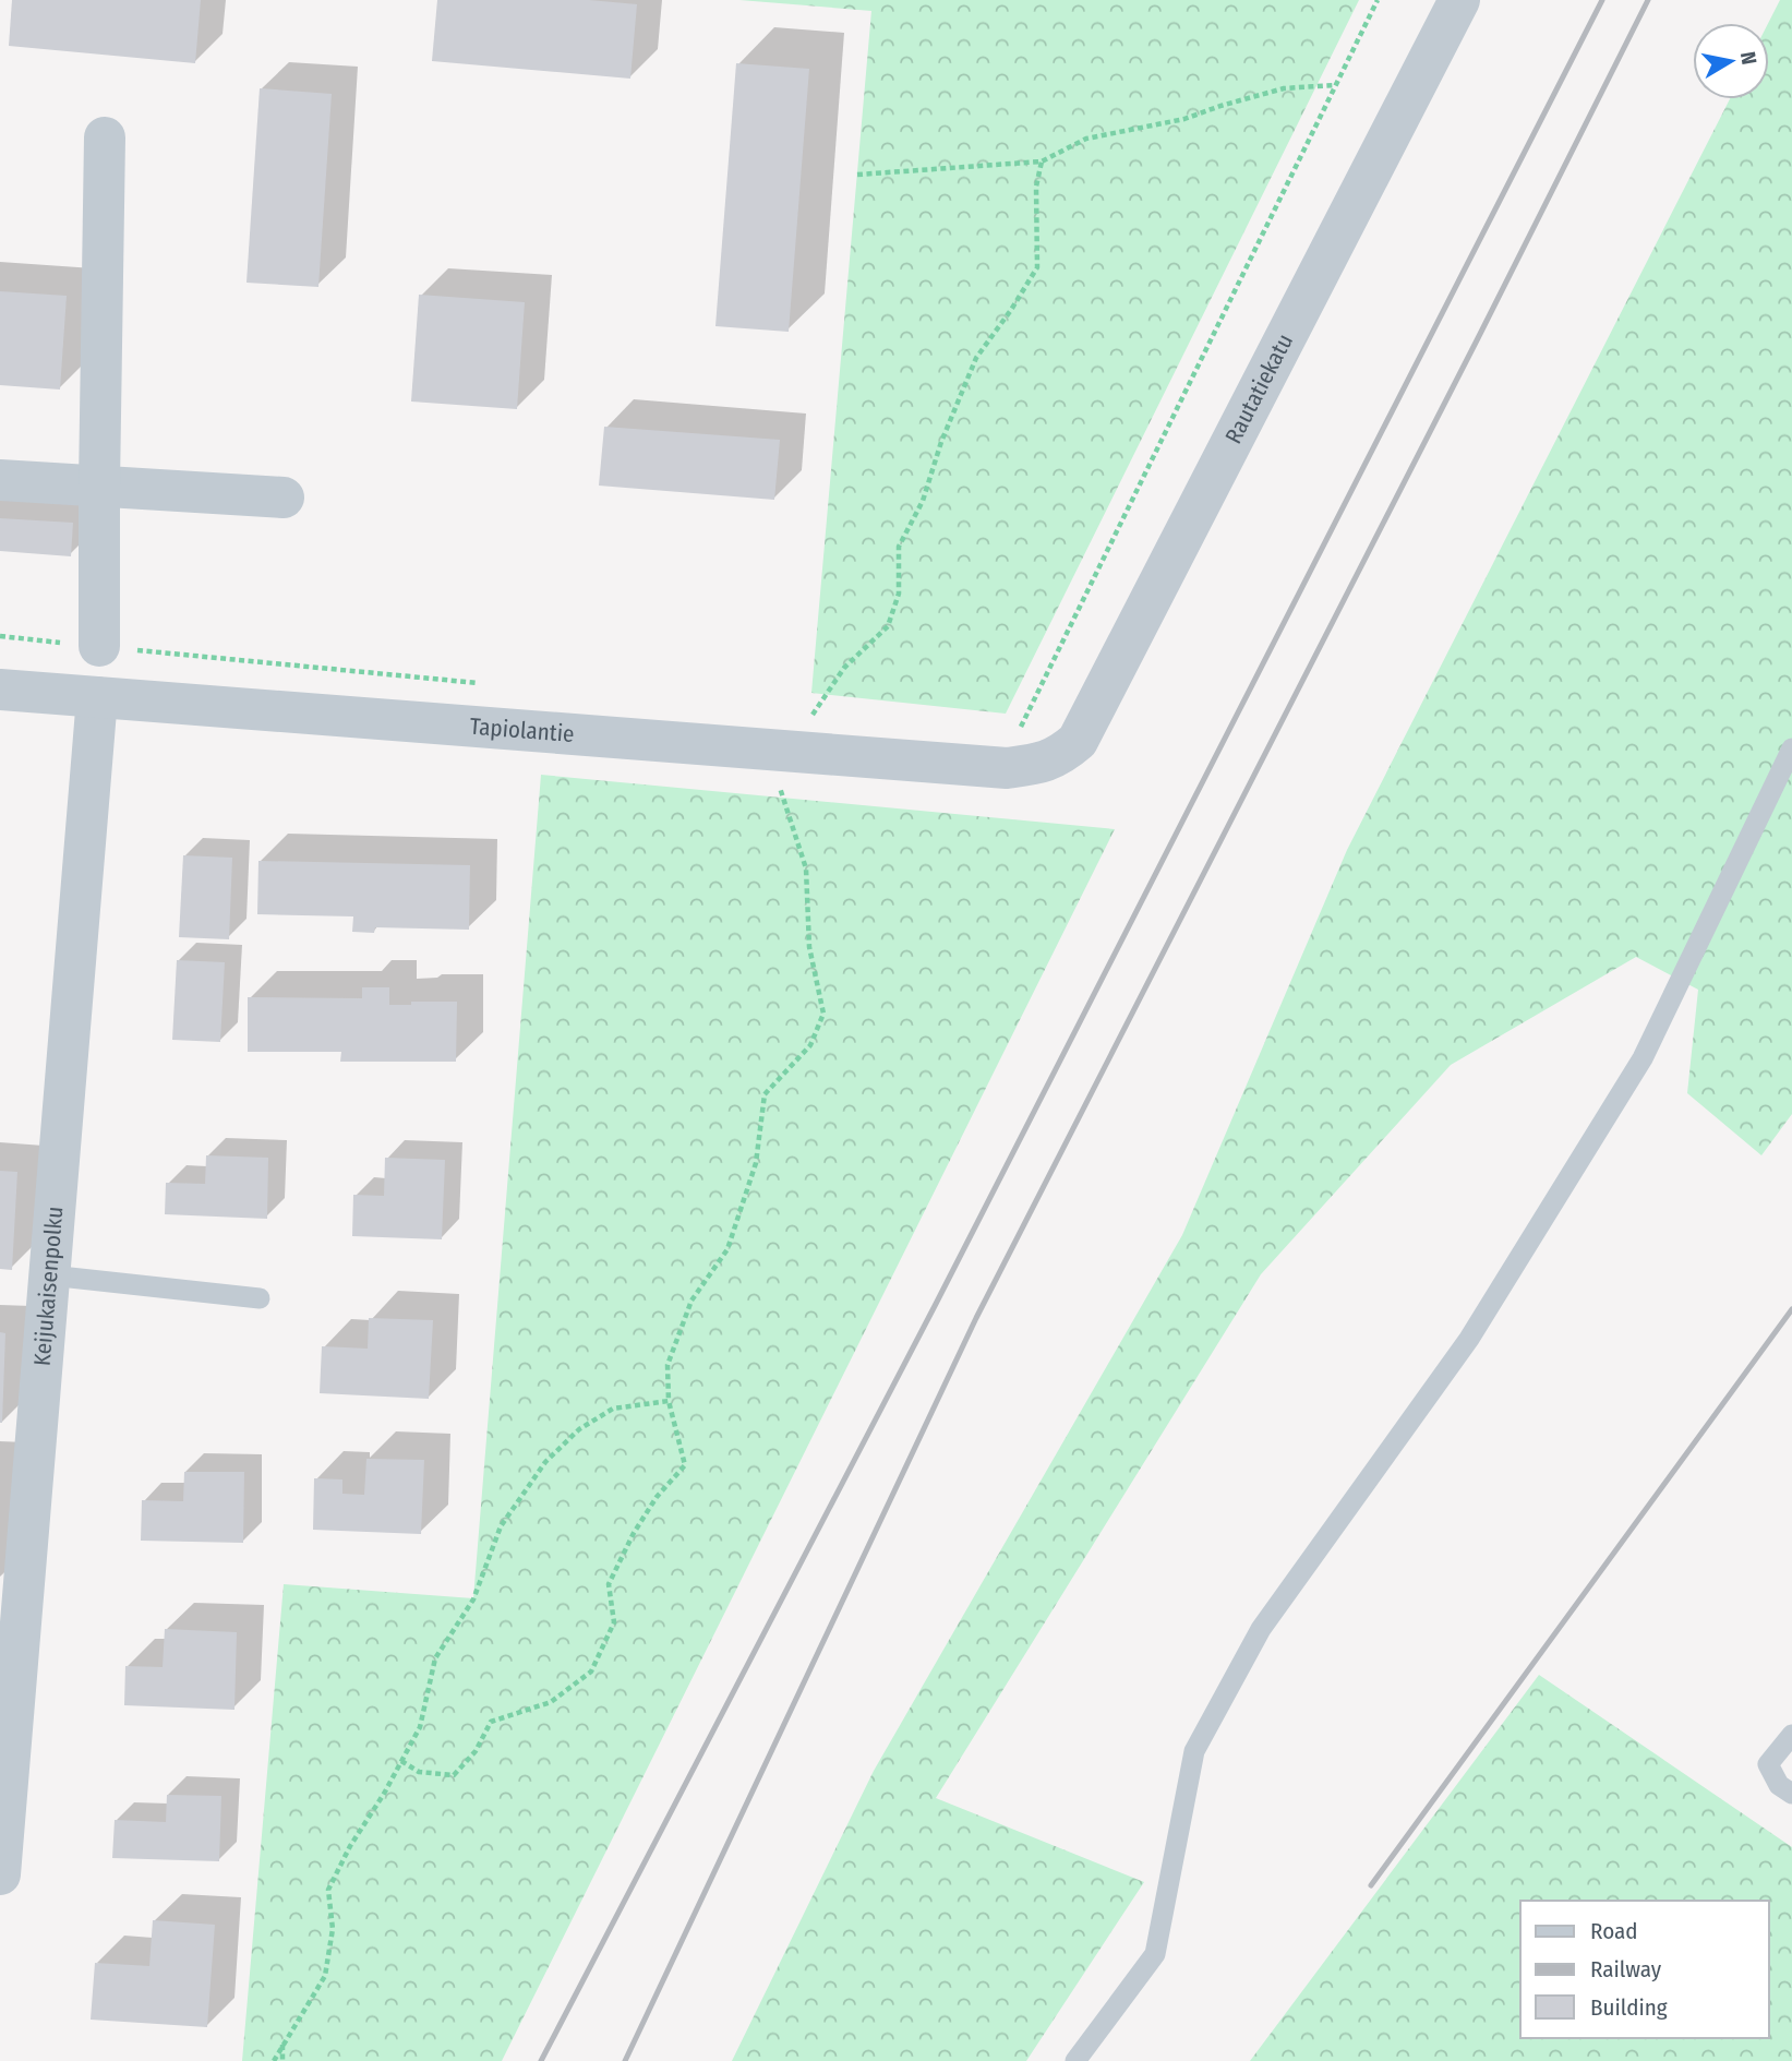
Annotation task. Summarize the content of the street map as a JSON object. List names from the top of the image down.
{
  "streets": {
    "street": ["Rautatiekatu", "Tapiolantie", "Keijukaisenpolku"]
  },
  "crossings": [
    ["Rautatiekatu", "Tapiolantie"],
    ["Tapiolantie", "Keijukaisenpolku"]
  ],
  "legend": ["Road", "Railway", "Building"],
  "north": "right"
}
